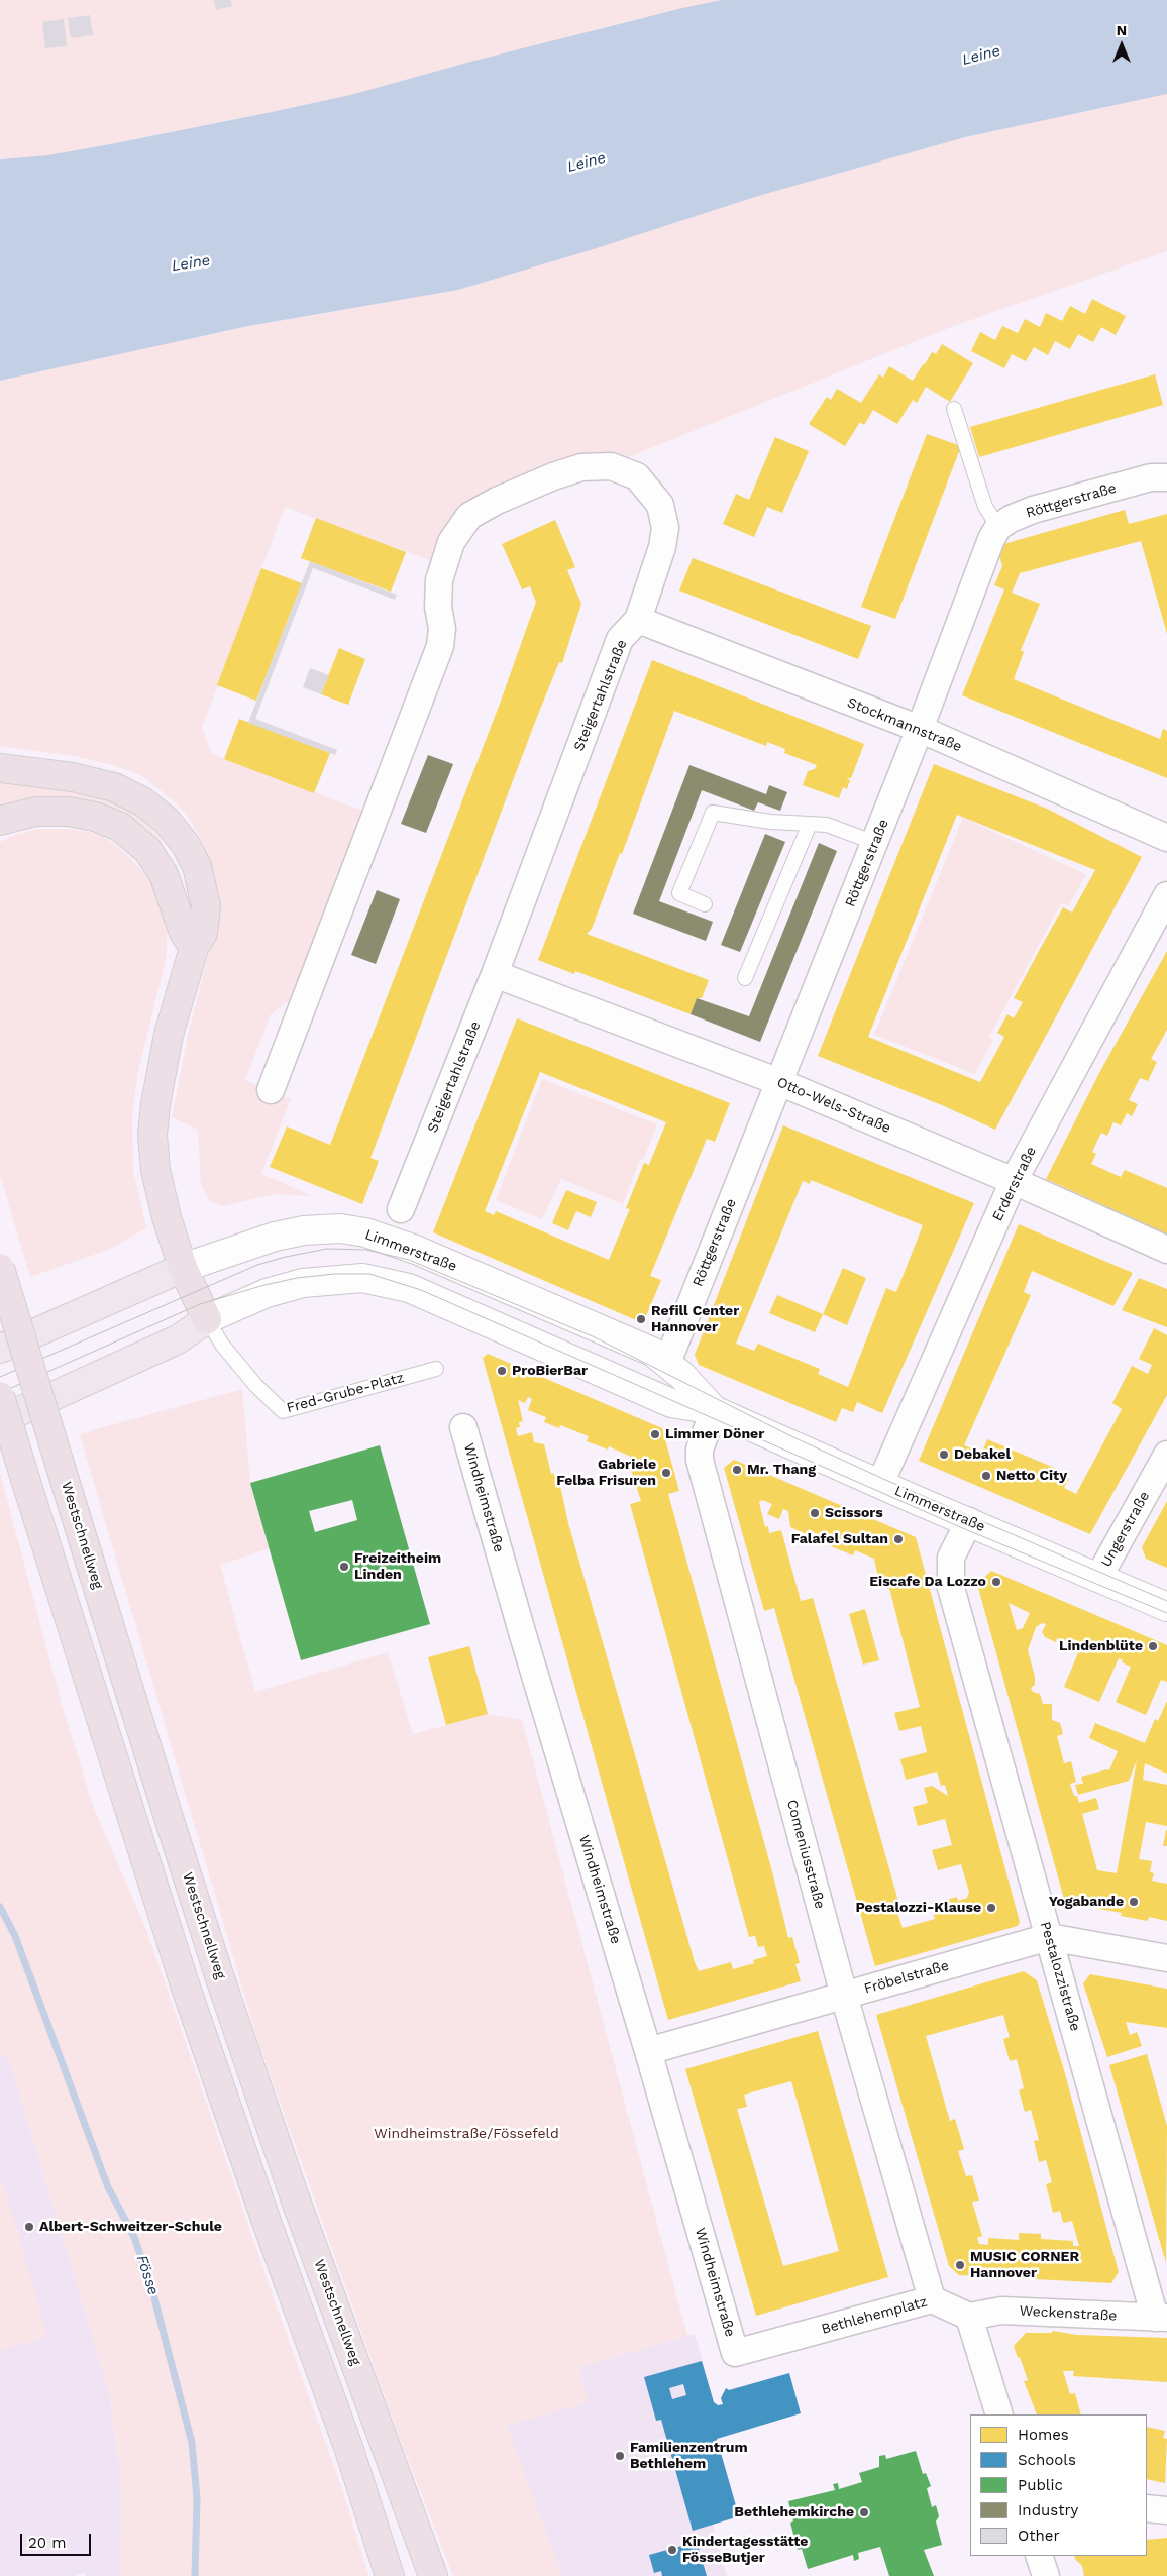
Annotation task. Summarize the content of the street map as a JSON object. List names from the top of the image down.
{
  "streets": {
    "highway": ["Westschnellweg"],
    "main road": ["Limmerstraße"],
    "street": [
      "Röttgerstraße",
      "Steigertahlstraße",
      "Stockmannstraße",
      "Otto-Wels-Straße",
      "Erderstraße",
      "Windheimstraße",
      "Ungerstraße",
      "Comeniusstraße",
      "Pestalozzistraße",
      "Fröbelstraße",
      "Weckenstraße",
      "Bethlehemplatz"
    ],
    "lane": ["Fred-Grube-Platz"]
  },
  "crossings": [
    ["Röttgerstraße", "Stockmannstraße"],
    ["Röttgerstraße", "Otto-Wels-Straße"],
    ["Röttgerstraße", "Limmerstraße"],
    ["Steigertahlstraße", "Stockmannstraße"],
    ["Steigertahlstraße", "Otto-Wels-Straße"],
    ["Otto-Wels-Straße", "Erderstraße"],
    ["Erderstraße", "Limmerstraße"],
    ["Limmerstraße", "Fred-Grube-Platz"],
    ["Limmerstraße", "Ungerstraße"],
    ["Limmerstraße", "Comeniusstraße"],
    ["Limmerstraße", "Pestalozzistraße"],
    ["Windheimstraße", "Fröbelstraße"],
    ["Windheimstraße", "Bethlehemplatz"],
    ["Comeniusstraße", "Fröbelstraße"],
    ["Comeniusstraße", "Bethlehemplatz"],
    ["Pestalozzistraße", "Fröbelstraße"],
    ["Pestalozzistraße", "Weckenstraße"],
    ["Weckenstraße", "Bethlehemplatz"]
  ],
  "water": ["Leine", "Fösse"],
  "parks": ["Windheimstraße/Fössefeld"],
  "places": [
    "Refill Center Hannover",
    "ProBierBar",
    "Limmer Döner",
    "Debakel",
    "Mr. Thang",
    "Gabriele Felba Frisuren",
    "Netto City",
    "Scissors",
    "Falafel Sultan",
    "Freizeitheim Linden",
    "Eiscafe Da Lozzo",
    "Lindenblüte",
    "Yogabande",
    "Pestalozzi-Klause",
    "Albert-Schweitzer-Schule",
    "MUSIC CORNER Hannover",
    "Familienzentrum Bethlehem",
    "Bethlehemkirche",
    "Kindertagesstätte FösseButjer"
  ],
  "legend": [
    "Homes",
    "Schools",
    "Public",
    "Industry",
    "Other"
  ],
  "scale_bar": "20 m",
  "north": "top"
}
